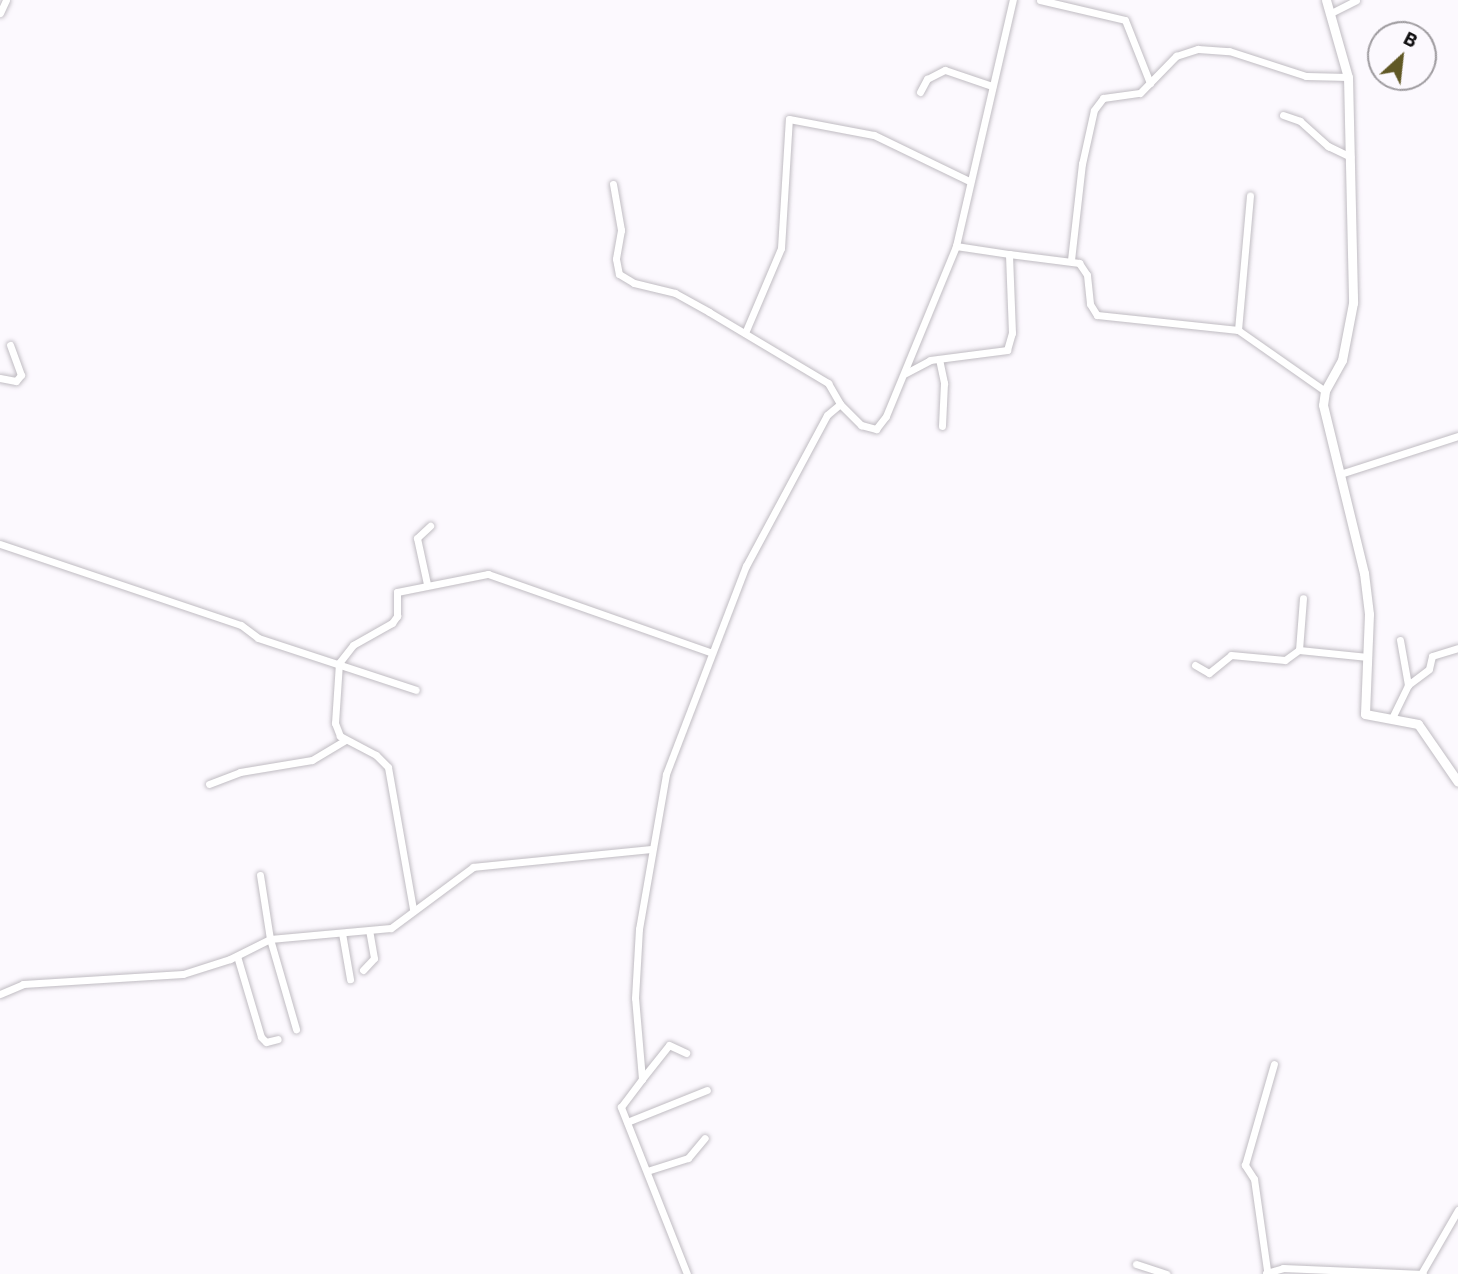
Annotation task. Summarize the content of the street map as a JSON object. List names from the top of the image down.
{
  "north": "top right"
}
